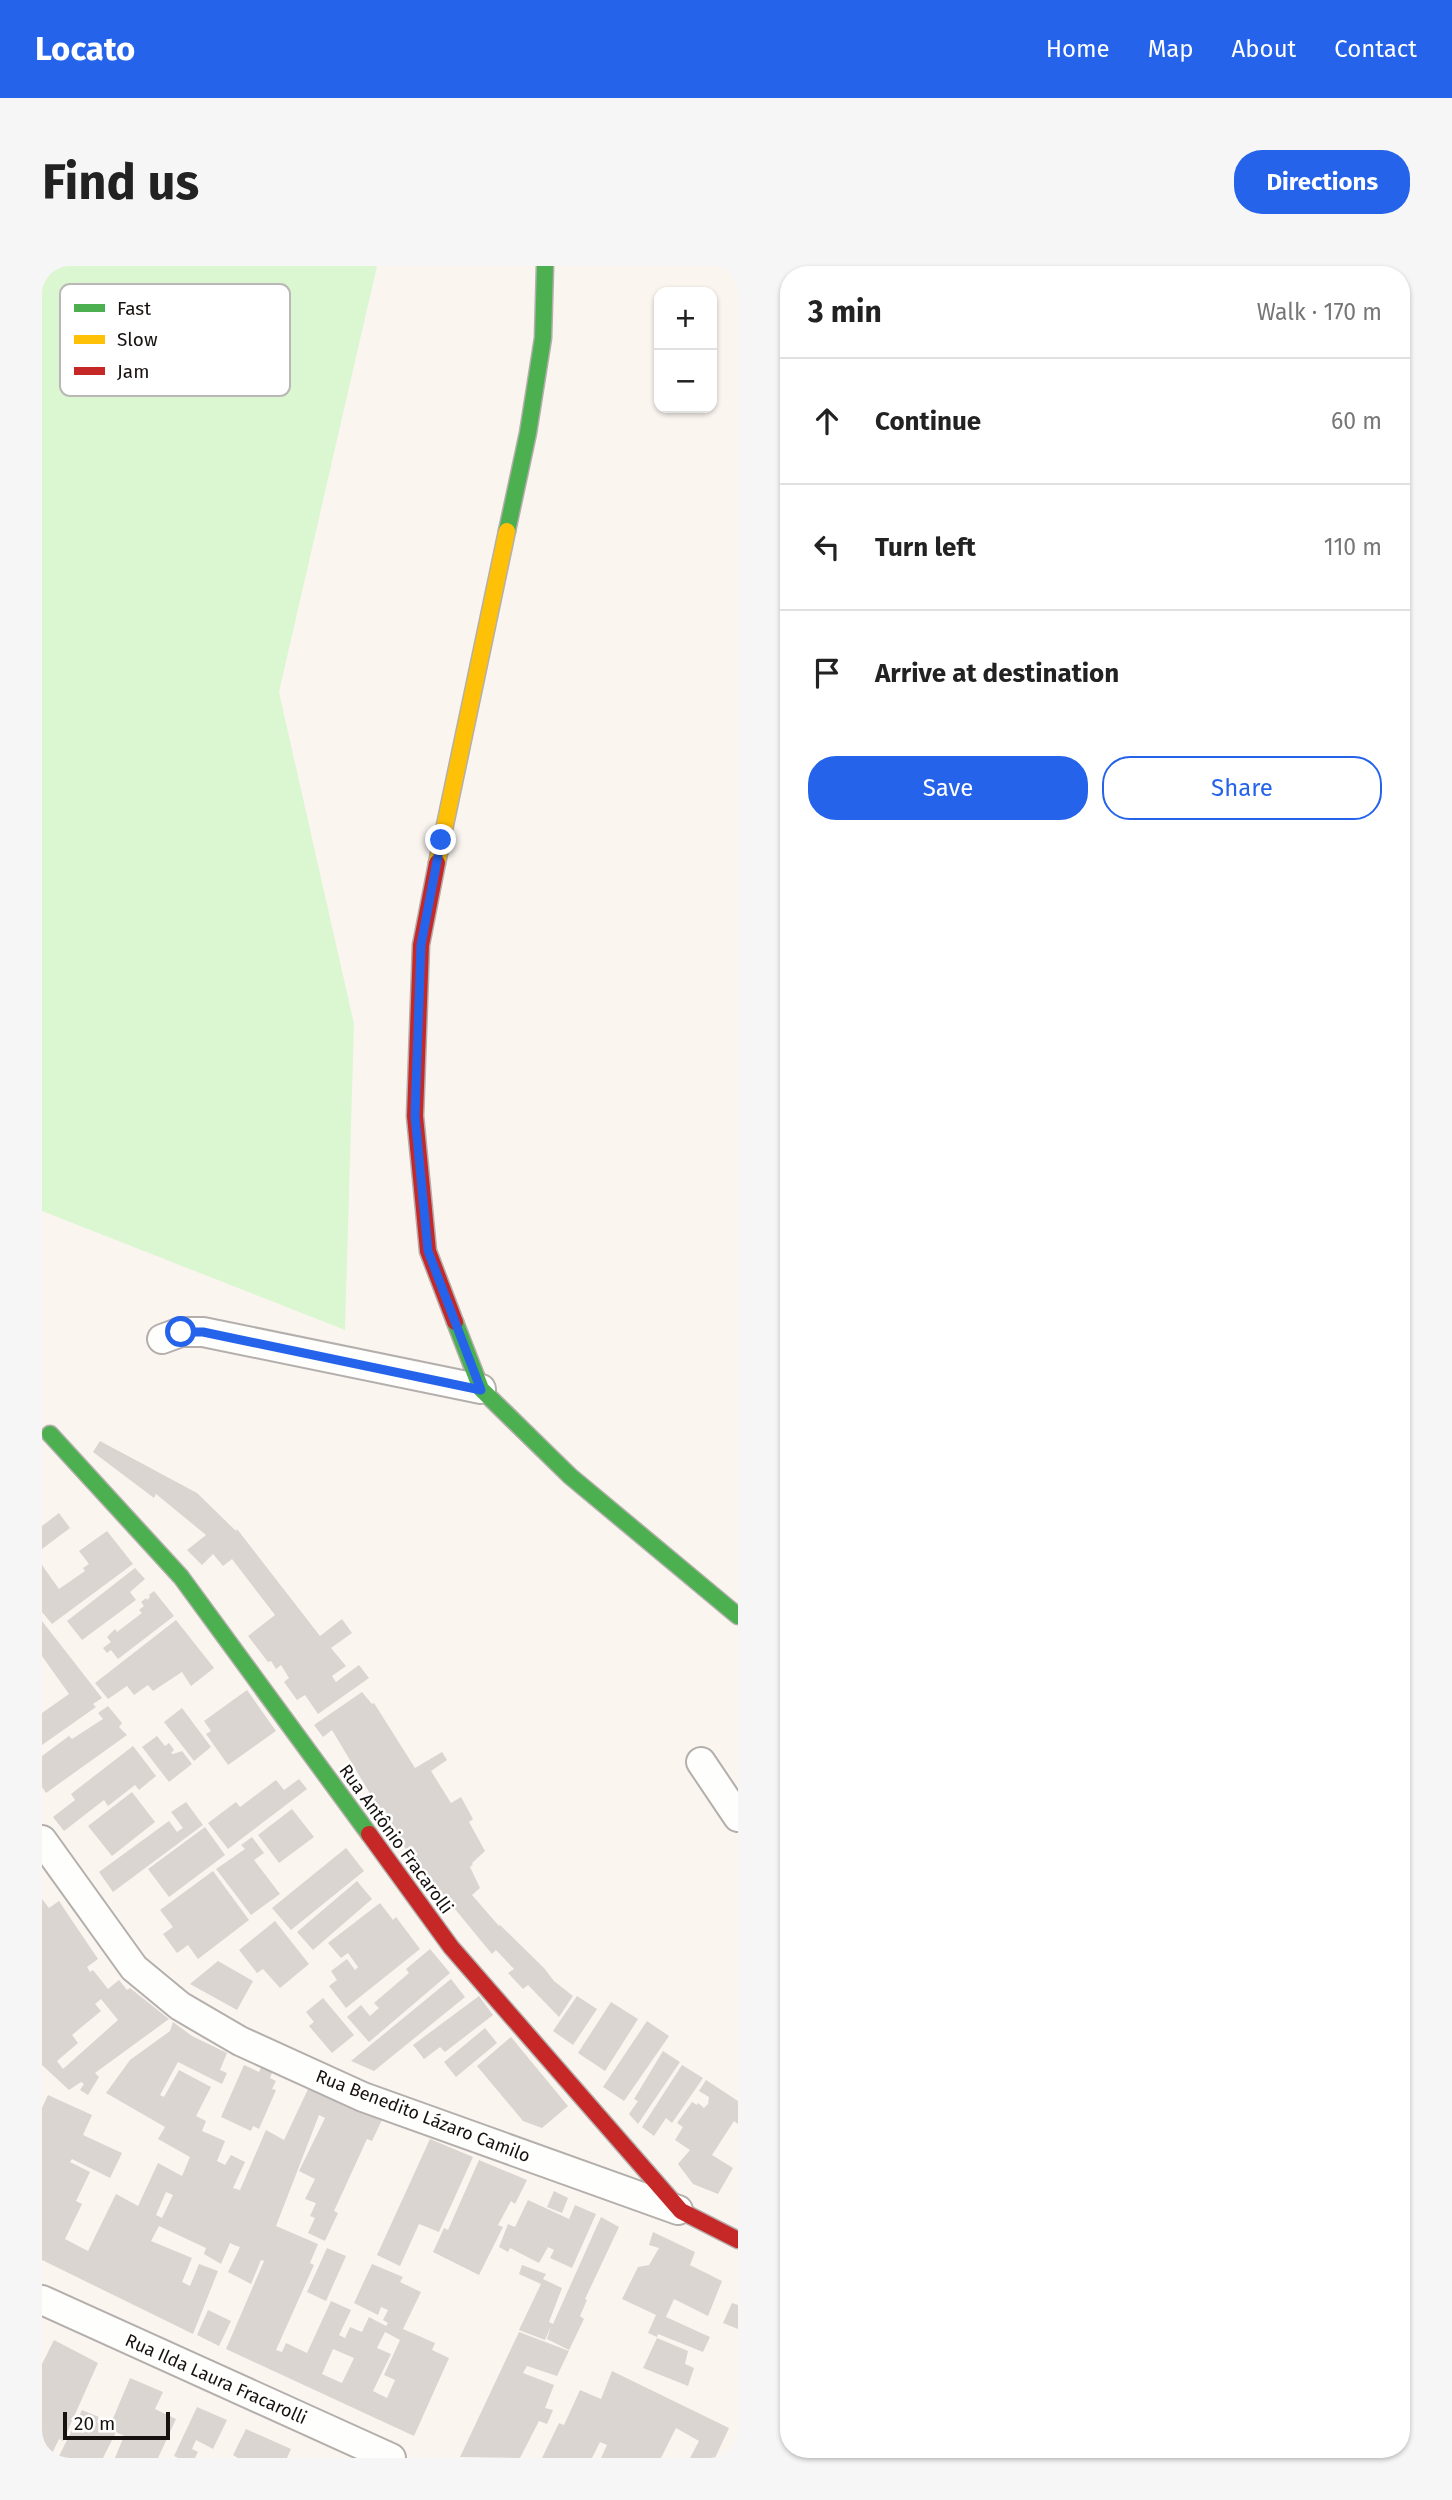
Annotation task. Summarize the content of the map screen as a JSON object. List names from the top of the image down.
{
  "streets": {
    "street": ["Rua Antônio Fracarolli", "Rua Benedito Lázaro Camilo", "Rua Ilda Laura Fracarolli"]
  },
  "crossings": [
    ["Rua Antônio Fracarolli", "Rua Benedito Lázaro Camilo"]
  ],
  "legend": ["Fast", "Slow", "Jam"],
  "scale_bar": "20 m",
  "page": {
    "header": "Locato",
    "nav": [
      "Home",
      "Map",
      "About",
      "Contact"
    ],
    "buttons": [
      "Directions",
      ["Save", "Share"]
    ],
    "title": "Find us",
    "heading": ["3 min", "Walk · 170 m"],
    "map_buttons": ["+", "−"],
    "list": [
      ["Continue", "60 m"],
      ["Turn left", "110 m"],
      "Arrive at destination"
    ],
    "scale": "20 m"
  }
}
